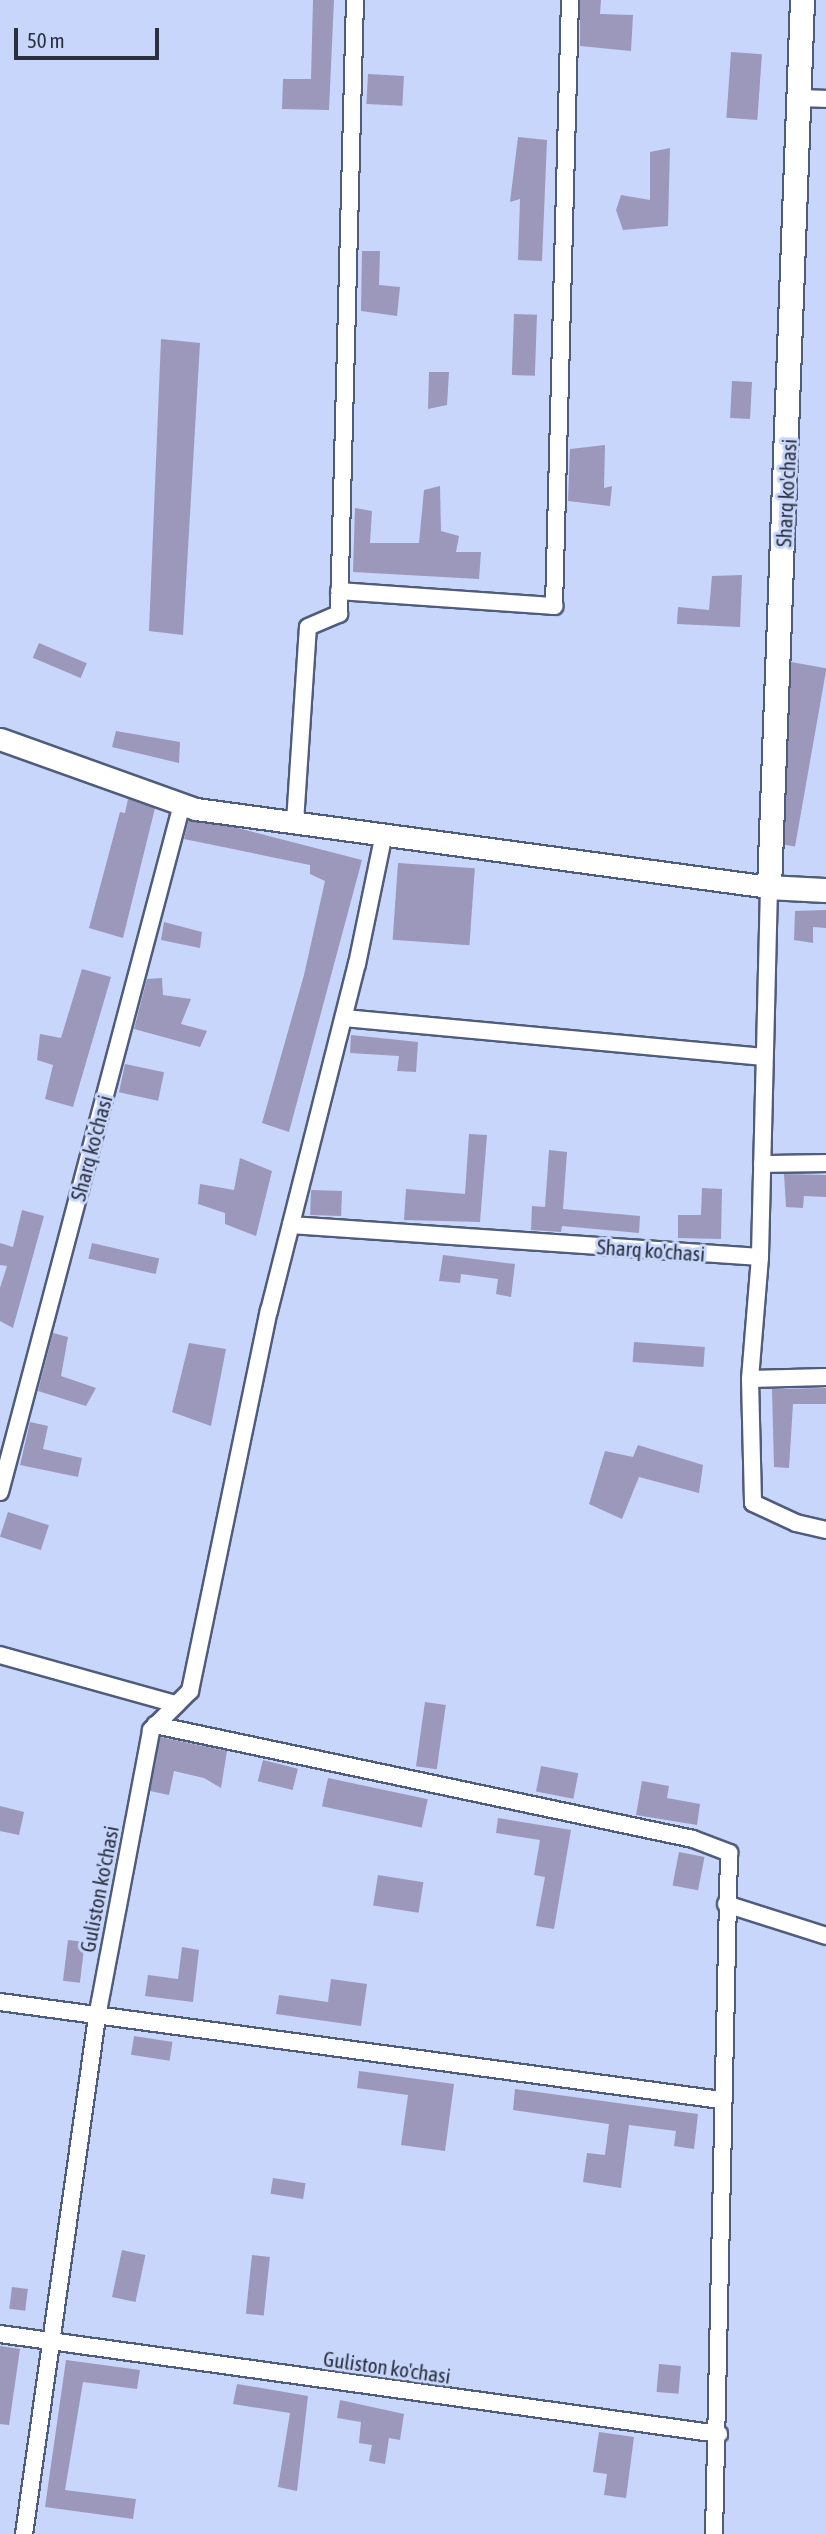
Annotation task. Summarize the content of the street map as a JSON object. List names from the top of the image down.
{
  "streets": {
    "main road": ["Sharq ko'chasi"],
    "street": ["Guliston ko'chasi"]
  },
  "scale_bar": "50 m"
}
